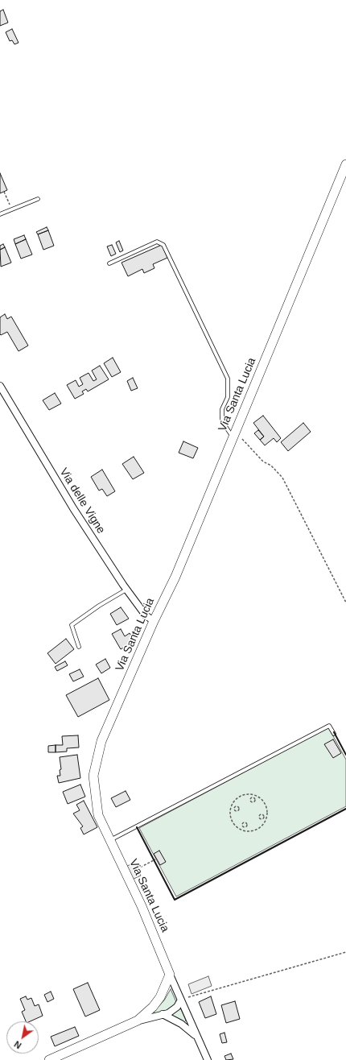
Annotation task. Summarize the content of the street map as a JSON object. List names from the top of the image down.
{
  "streets": {
    "street": ["Via Santa Lucia", "Via delle Vigne"]
  },
  "crossings": [
    ["Via Santa Lucia", "Via delle Vigne"]
  ],
  "north": "bottom left"
}
